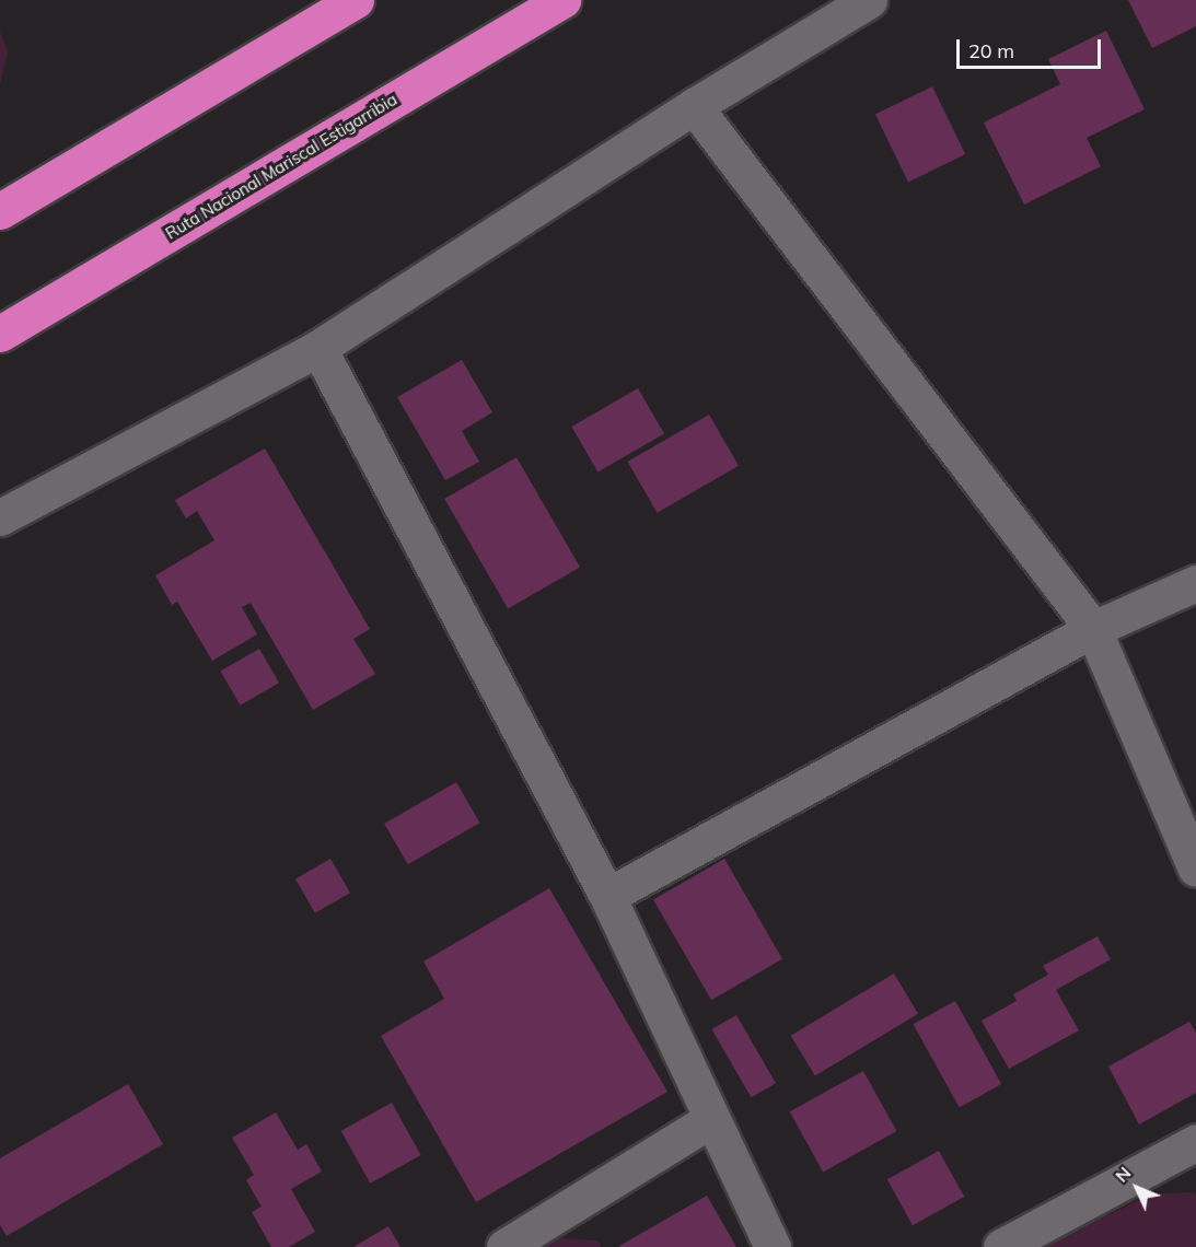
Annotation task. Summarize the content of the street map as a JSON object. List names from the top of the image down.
{
  "streets": {
    "highway": ["Ruta Nacional Mariscal Estigarribia"]
  },
  "scale_bar": "20 m",
  "north": "top left"
}
